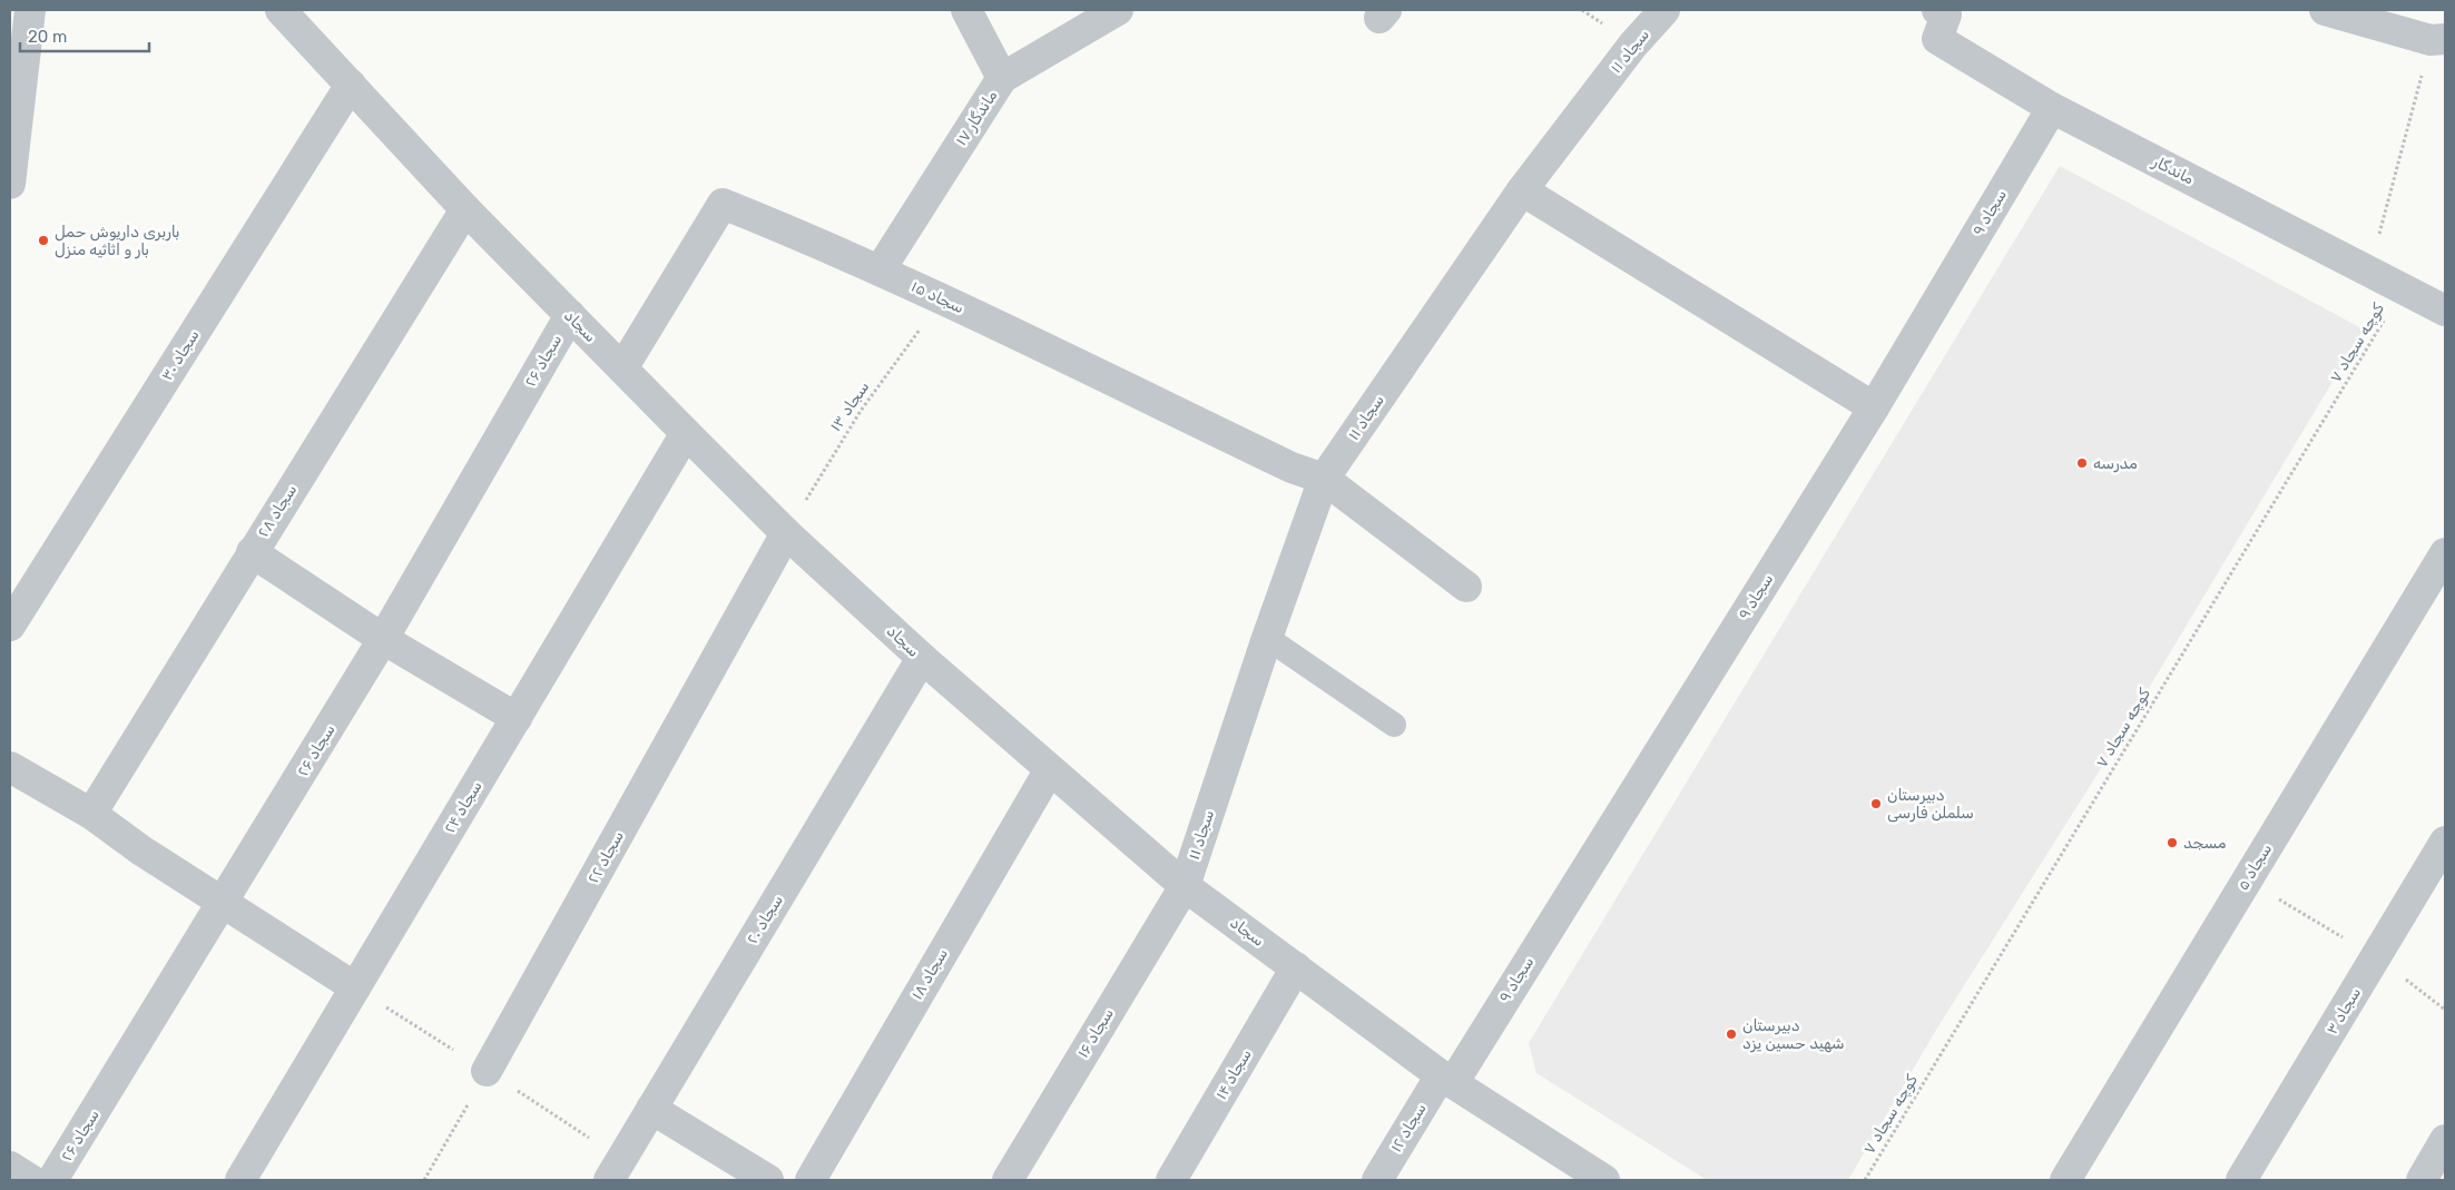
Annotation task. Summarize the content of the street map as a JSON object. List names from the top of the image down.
{
  "streets": {
    "street": [
      "سجاد ۱۱",
      "ماندگار ۱۷",
      "ماندگار",
      "سجاد ۹",
      "سجاد ۱۵",
      "سجاد",
      "سجاد ۳۰",
      "سجاد ۲۶",
      "سجاد ۲۸",
      "سجاد ۲۴",
      "سجاد ۲۲",
      "سجاد ۵",
      "سجاد ۲۰",
      "سجاد ۱۸",
      "سجاد ۳",
      "سجاد ۱۶",
      "سجاد ۱۴",
      "سجاد ۱۲"
    ],
    "path": ["کوچه سجاد ۷", "سجاد ۱۳"]
  },
  "crossings": [
    ["سجاد ۱۱", "سجاد ۱۵"],
    ["سجاد ۱۱", "سجاد"],
    ["سجاد ۱۱", "سجاد ۱۶"],
    ["ماندگار ۱۷", "سجاد ۱۵"],
    ["ماندگار", "سجاد ۹"],
    ["ماندگار", "کوچه سجاد ۷"],
    ["سجاد ۹", "سجاد"],
    ["سجاد ۹", "سجاد ۱۲"],
    ["سجاد ۱۵", "سجاد"],
    ["سجاد ۱۵", "سجاد ۱۳"],
    ["سجاد", "سجاد ۳۰"],
    ["سجاد", "سجاد ۲۶"],
    ["سجاد", "سجاد ۱۳"],
    ["سجاد", "سجاد ۲۸"],
    ["سجاد", "سجاد ۲۴"],
    ["سجاد", "سجاد ۲۲"],
    ["سجاد", "سجاد ۲۰"],
    ["سجاد", "سجاد ۱۸"],
    ["سجاد", "سجاد ۱۶"],
    ["سجاد", "سجاد ۱۴"],
    ["سجاد", "سجاد ۱۲"],
    ["سجاد ۱۳", "سجاد ۲۲"]
  ],
  "places": [
    "باربری داریوش حمل بار و اثاثیه منزل",
    "مدرسه",
    "دبیرستان سلملن فارسی",
    "مسجد",
    "دبیرستان شهید حسین یزد"
  ],
  "scale_bar": "20 m"
}
